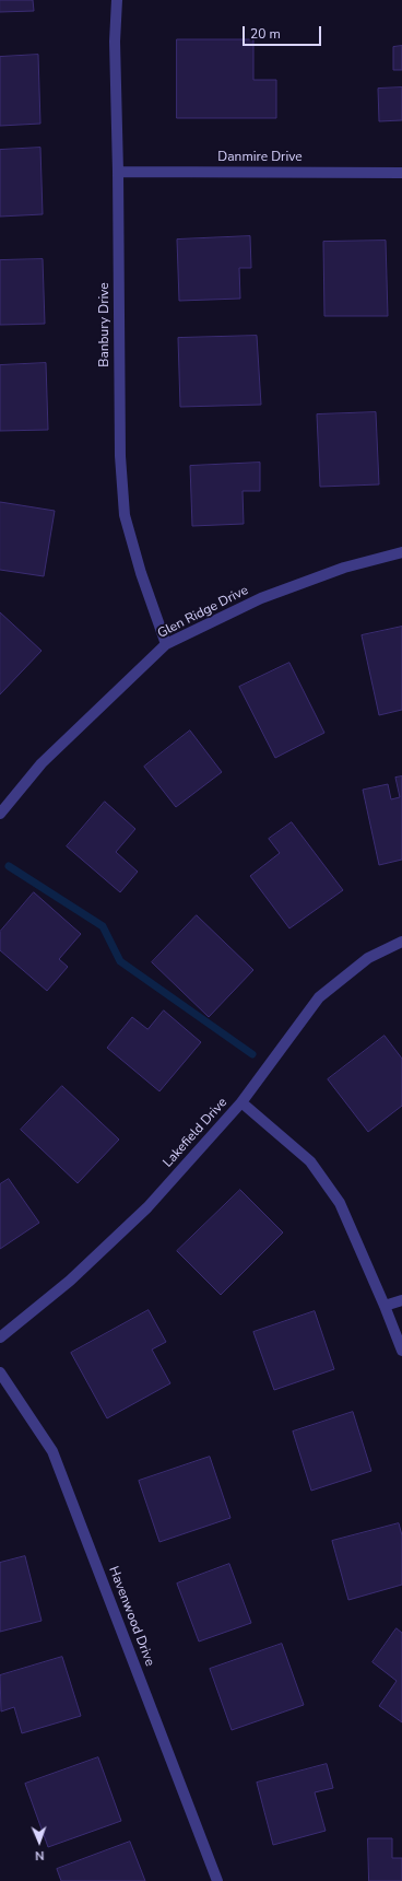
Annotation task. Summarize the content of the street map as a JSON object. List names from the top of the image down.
{
  "streets": {
    "street": [
      "Danmire Drive",
      "Banbury Drive",
      "Glen Ridge Drive",
      "Lakefield Drive",
      "Havenwood Drive"
    ]
  },
  "crossings": [
    ["Danmire Drive", "Banbury Drive"],
    ["Banbury Drive", "Glen Ridge Drive"]
  ],
  "scale_bar": "20 m",
  "north": "bottom"
}
